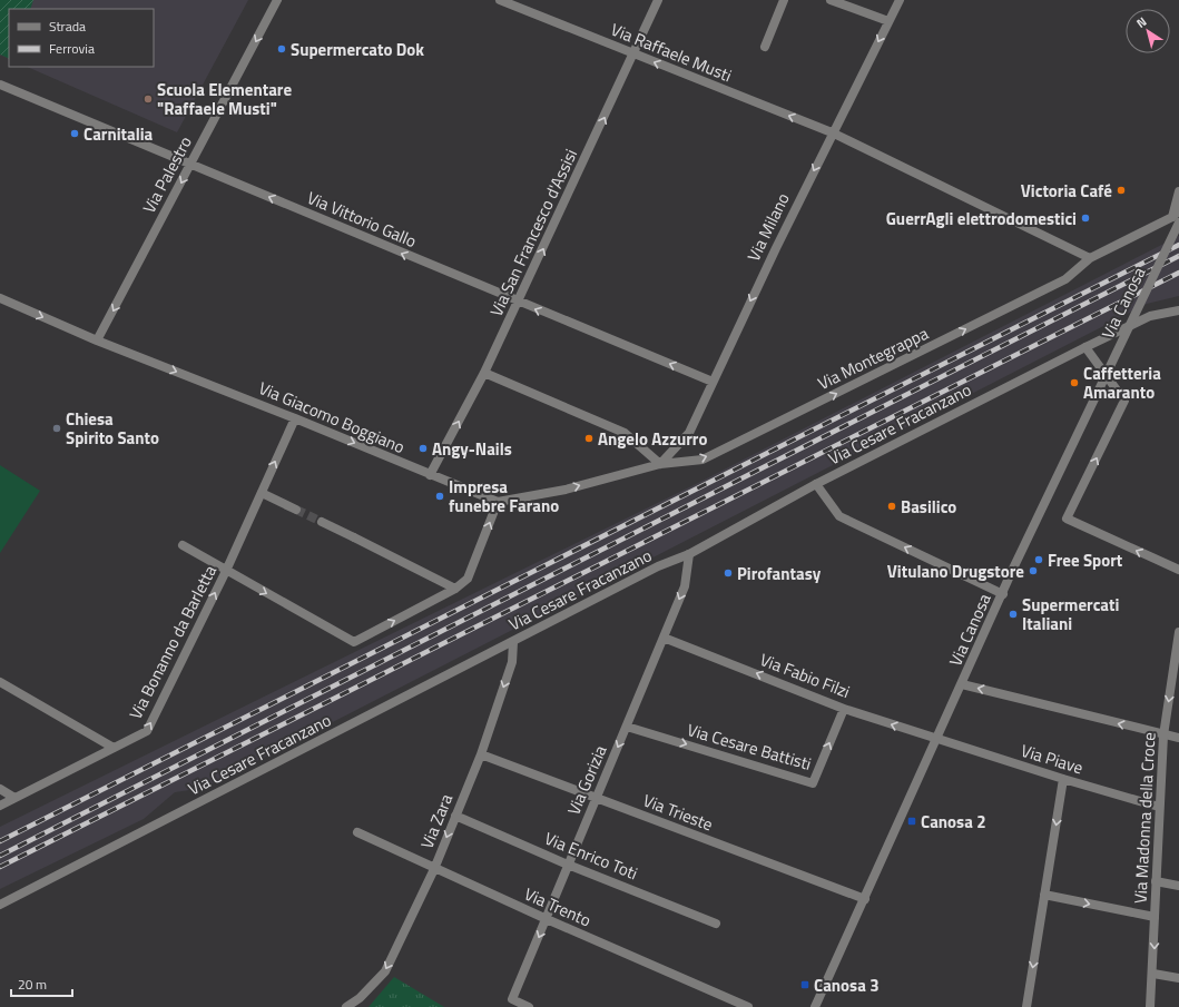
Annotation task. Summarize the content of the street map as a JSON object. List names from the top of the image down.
{
  "streets": {
    "street": [
      "Via Raffaele Musti",
      "Via Palestro",
      "Via Vittorio Gallo",
      "Via Milano",
      "Via San Francesco d'Assisi",
      "Via Canosa",
      "Via Montegrappa",
      "Via Giacomo Boggiano",
      "Via Cesare Fracanzano",
      "Via Bonanno da Barletta",
      "Via Fabio Filzi",
      "Via Cesare Battisti",
      "Via Piave",
      "Via Gorizia",
      "Via Trieste",
      "Via Madonna della Croce",
      "Via Zara",
      "Via Enrico Toti",
      "Via Trento"
    ]
  },
  "crossings": [
    ["Via Raffaele Musti", "Via Milano"],
    ["Via Raffaele Musti", "Via San Francesco d'Assisi"],
    ["Via Raffaele Musti", "Via Montegrappa"],
    ["Via Palestro", "Via Vittorio Gallo"],
    ["Via Palestro", "Via Giacomo Boggiano"],
    ["Via Vittorio Gallo", "Via Milano"],
    ["Via Vittorio Gallo", "Via San Francesco d'Assisi"],
    ["Via Milano", "Via Montegrappa"],
    ["Via San Francesco d'Assisi", "Via Giacomo Boggiano"],
    ["Via Canosa", "Via Montegrappa"],
    ["Via Canosa", "Via Fabio Filzi"],
    ["Via Canosa", "Via Piave"],
    ["Via Canosa", "Via Trieste"],
    ["Via Giacomo Boggiano", "Via Bonanno da Barletta"],
    ["Via Cesare Fracanzano", "Via Gorizia"],
    ["Via Cesare Fracanzano", "Via Zara"],
    ["Via Fabio Filzi", "Via Cesare Battisti"],
    ["Via Fabio Filzi", "Via Piave"],
    ["Via Fabio Filzi", "Via Gorizia"],
    ["Via Cesare Battisti", "Via Gorizia"],
    ["Via Piave", "Via Madonna della Croce"],
    ["Via Gorizia", "Via Trieste"],
    ["Via Gorizia", "Via Enrico Toti"],
    ["Via Gorizia", "Via Trento"],
    ["Via Trieste", "Via Zara"],
    ["Via Zara", "Via Enrico Toti"],
    ["Via Zara", "Via Trento"]
  ],
  "one_way": [
    "Via Palestro",
    "Via Vittorio Gallo",
    "Via Milano",
    "Via San Francesco d'Assisi",
    "Via Montegrappa",
    "Via Giacomo Boggiano",
    "Via Bonanno da Barletta",
    "Via Fabio Filzi",
    "Via Gorizia",
    "Via Zara"
  ],
  "places": {
    "other": [
      "Supermercato Dok",
      "Scuola Elementare \"Raffaele Musti\"",
      "Carnitalia",
      "Victoria Café",
      "GuerrAgli elettrodomestici",
      "Caffetteria Amaranto",
      "Chiesa Spirito Santo",
      "Angelo Azzurro",
      "Angy-Nails",
      "Impresa funebre Farano",
      "Basilico",
      "Free Sport",
      "Vitulano Drugstore",
      "Pirofantasy",
      "Supermercati Italiani"
    ],
    "transit": ["Canosa 2", "Canosa 3"]
  },
  "legend": ["Strada", "Ferrovia"],
  "scale_bar": "20 m",
  "north": "top left"
}
